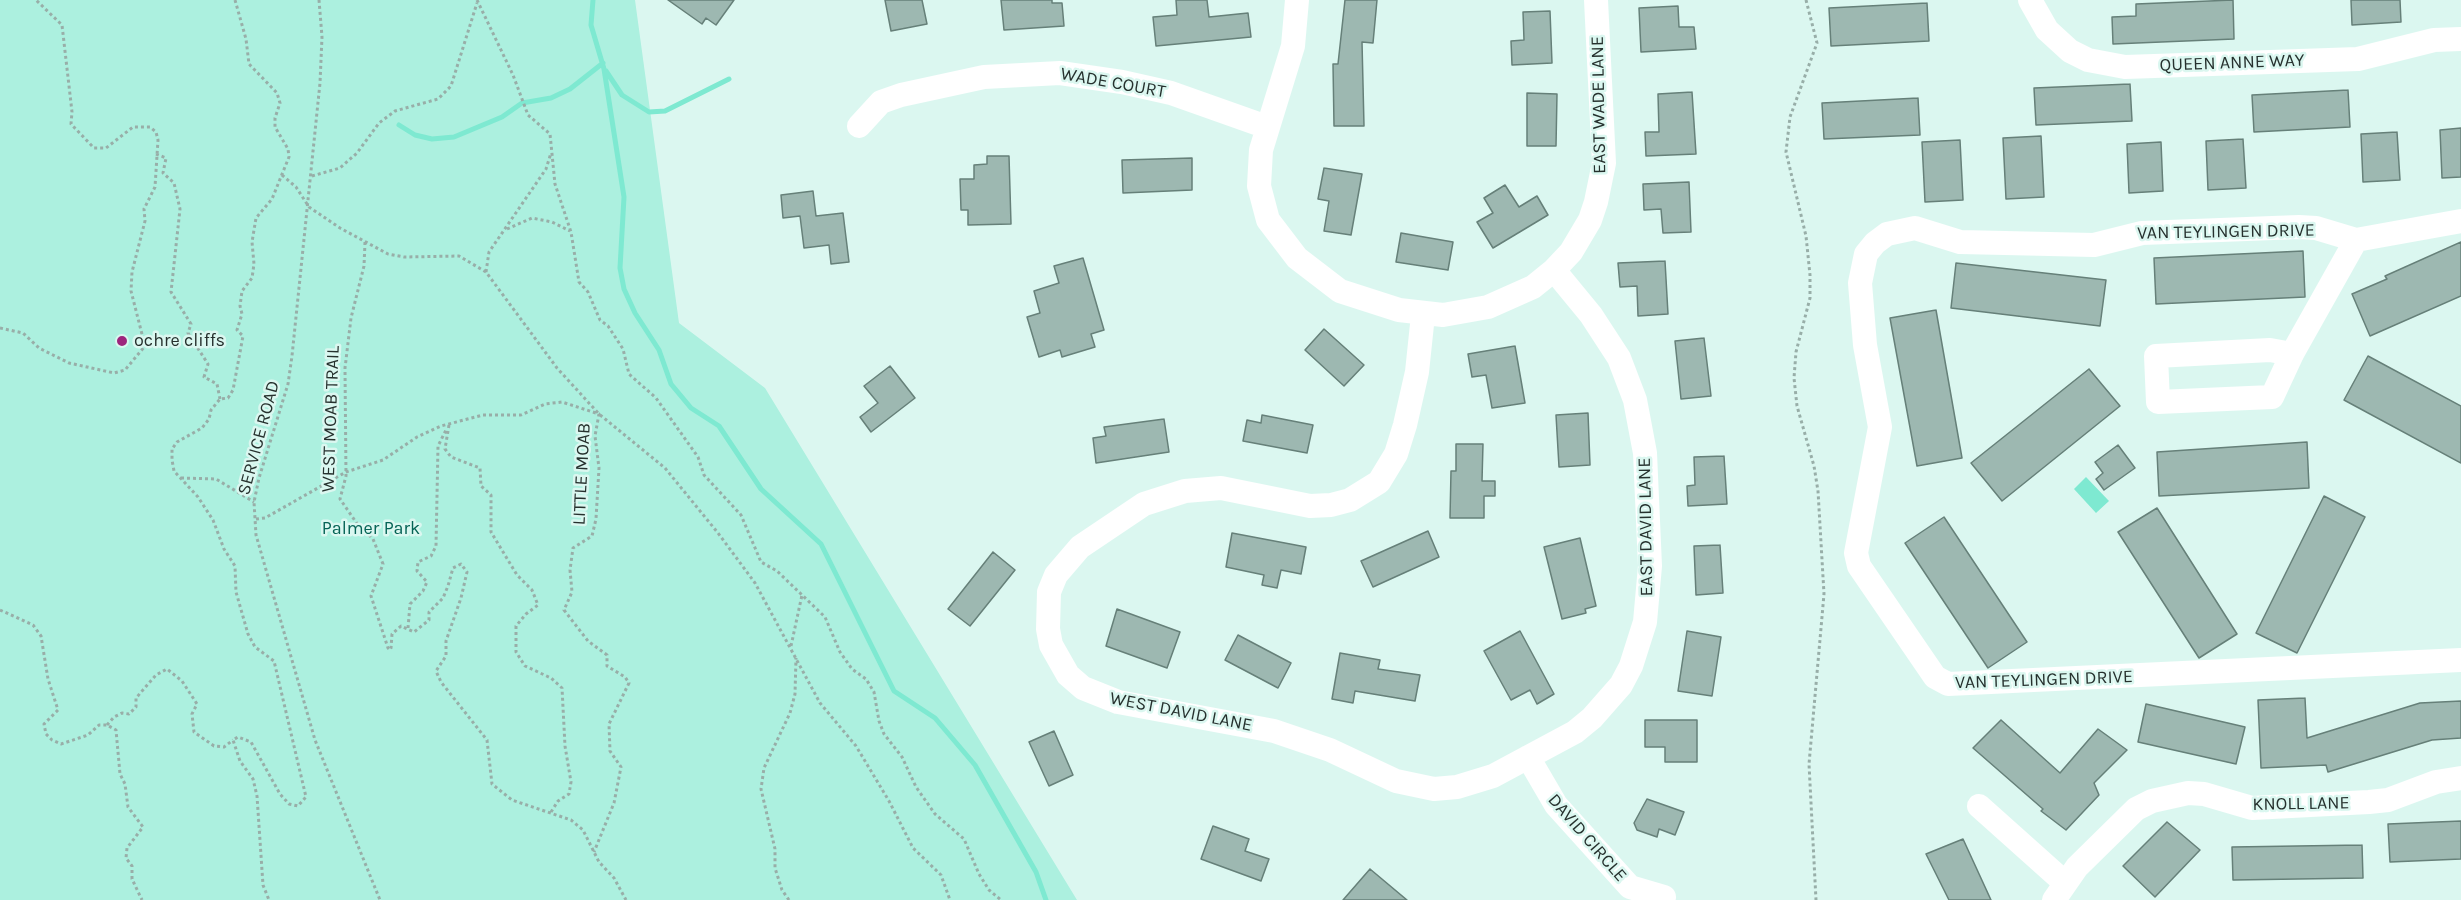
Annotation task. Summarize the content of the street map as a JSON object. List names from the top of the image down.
{
  "streets": {
    "street": [
      "QUEEN ANNE WAY",
      "WADE COURT",
      "EAST WADE LANE",
      "VAN TEYLINGEN DRIVE",
      "EAST DAVID LANE",
      "WEST DAVID LANE",
      "KNOLL LANE",
      "DAVID CIRCLE"
    ],
    "path": ["WEST MOAB TRAIL", "SERVICE ROAD", "LITTLE MOAB"]
  },
  "crossings": [
    ["WADE COURT", "EAST WADE LANE"],
    ["EAST WADE LANE", "EAST DAVID LANE"],
    ["EAST WADE LANE", "WEST DAVID LANE"],
    ["WEST MOAB TRAIL", "LITTLE MOAB"],
    ["SERVICE ROAD", "LITTLE MOAB"],
    ["EAST DAVID LANE", "WEST DAVID LANE"],
    ["EAST DAVID LANE", "DAVID CIRCLE"],
    ["WEST DAVID LANE", "DAVID CIRCLE"]
  ],
  "parks": ["Palmer Park"],
  "places": ["ochre cliffs"]
}
